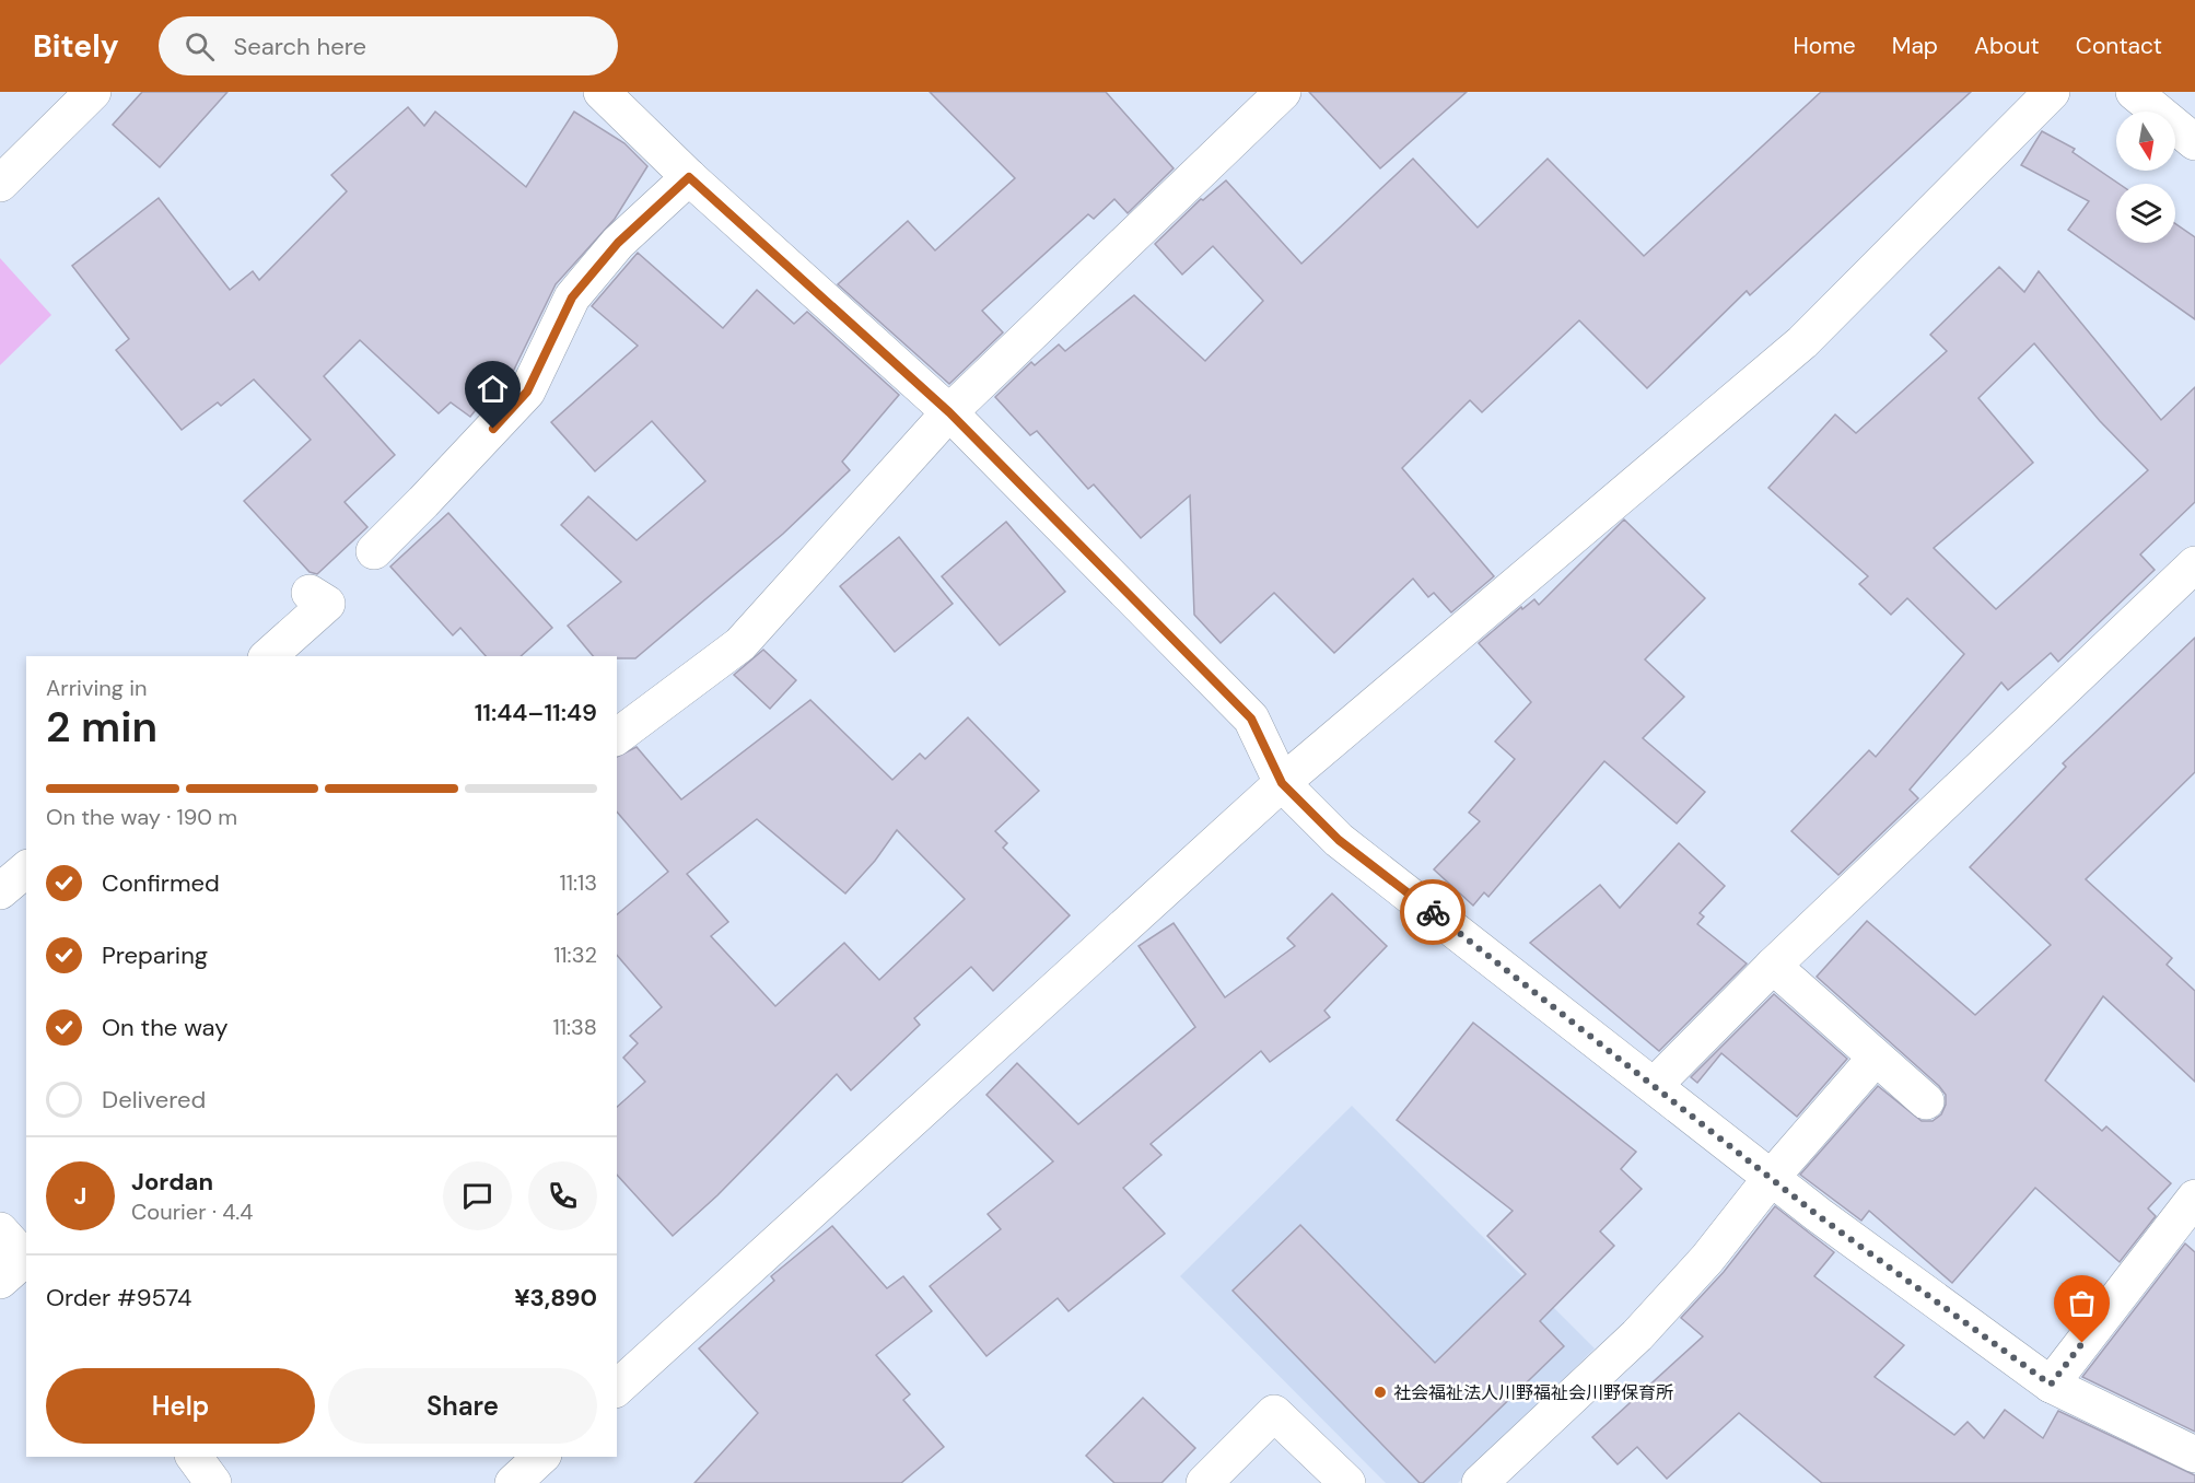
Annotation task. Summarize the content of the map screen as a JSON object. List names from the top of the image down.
{
  "places": ["社会福祉法人川野福祉会川野保育所"],
  "north": "bottom",
  "page": {
    "header": "Bitely",
    "search": "Search here",
    "nav": [
      "Home",
      "Map",
      "About",
      "Contact"
    ],
    "heading": ["2 min", "Arriving in", "11:44–11:49"],
    "panel": [
      "Jordan",
      "Courier · 4.4",
      "Order #9574",
      "¥3,890"
    ],
    "bar": "On the way · 190 m",
    "list": [
      ["Confirmed", "11:13"],
      ["Preparing", "11:32"],
      ["On the way", "11:38"],
      "Delivered"
    ],
    "round": "J",
    "buttons": ["Help", "Share"]
  }
}
